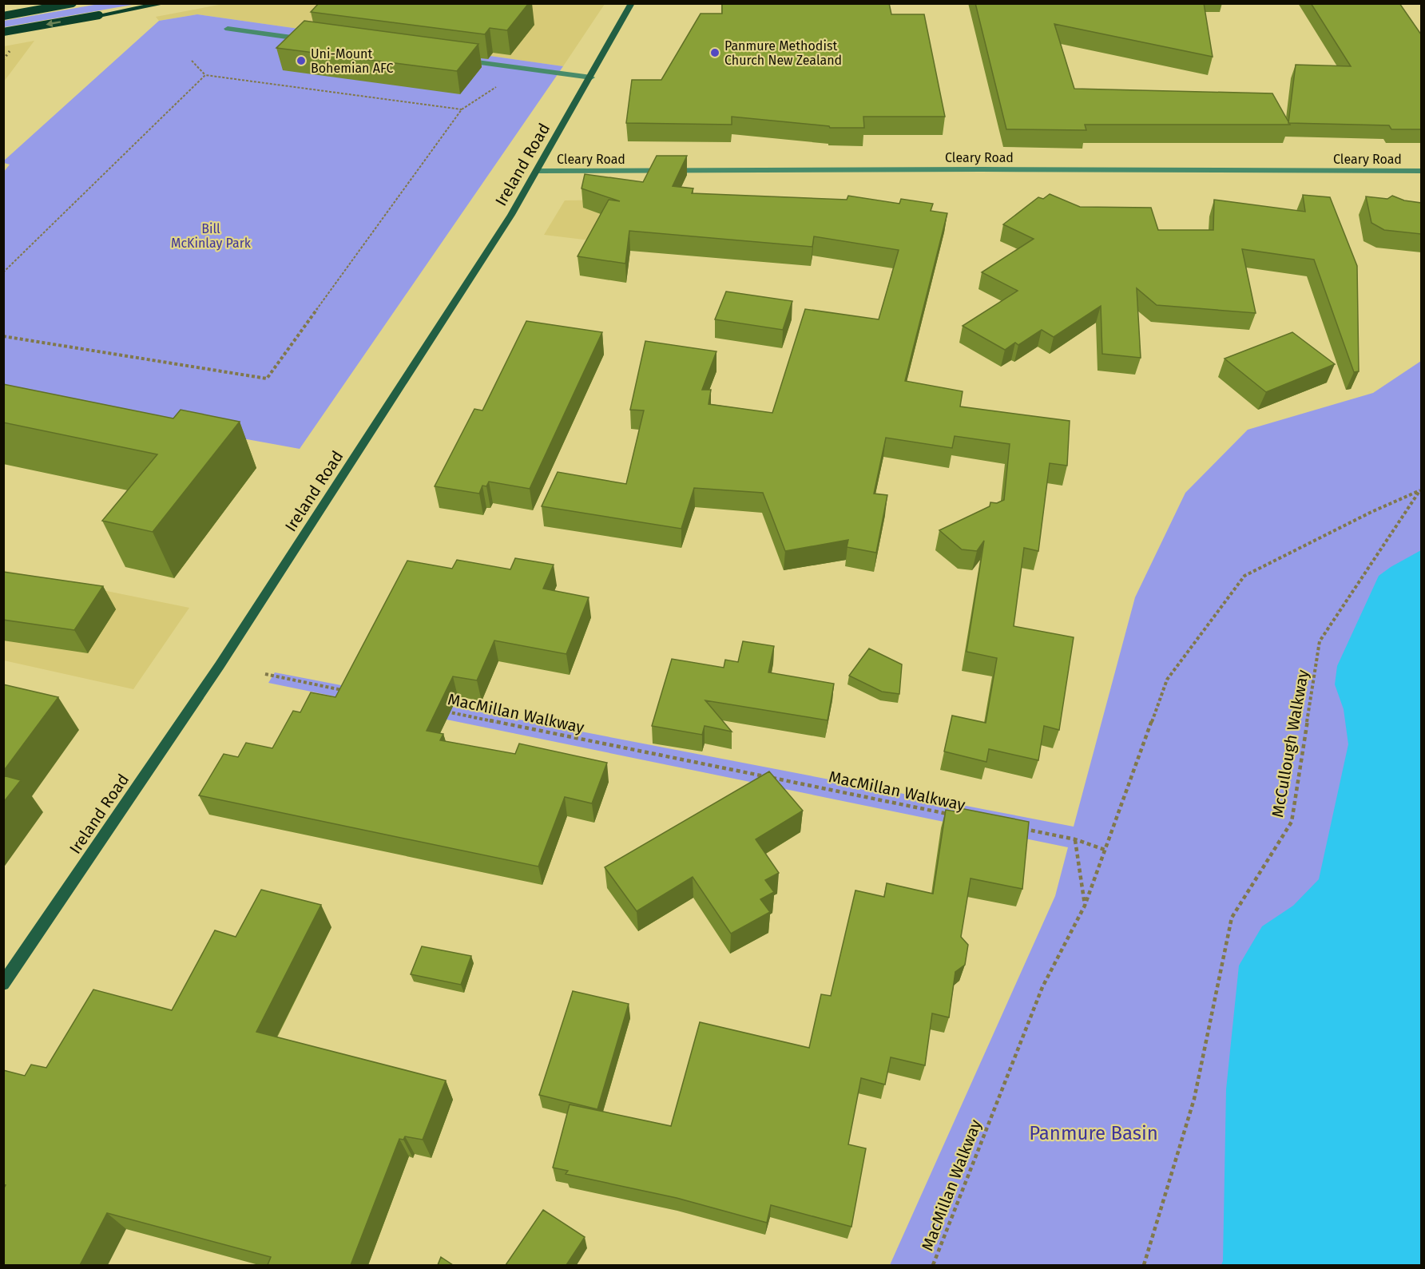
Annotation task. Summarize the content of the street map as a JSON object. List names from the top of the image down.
{
  "streets": {
    "street": ["Cleary Road", "Ireland Road"],
    "path": ["MacMillan Walkway", "McCullough Walkway"]
  },
  "crossings": [
    ["Cleary Road", "Ireland Road"],
    ["MacMillan Walkway", "McCullough Walkway"]
  ],
  "parks": ["Bill McKinlay Park", "Panmure Basin"],
  "places": ["Panmure Methodist Church New Zealand", "Uni-Mount Bohemian AFC"]
}
